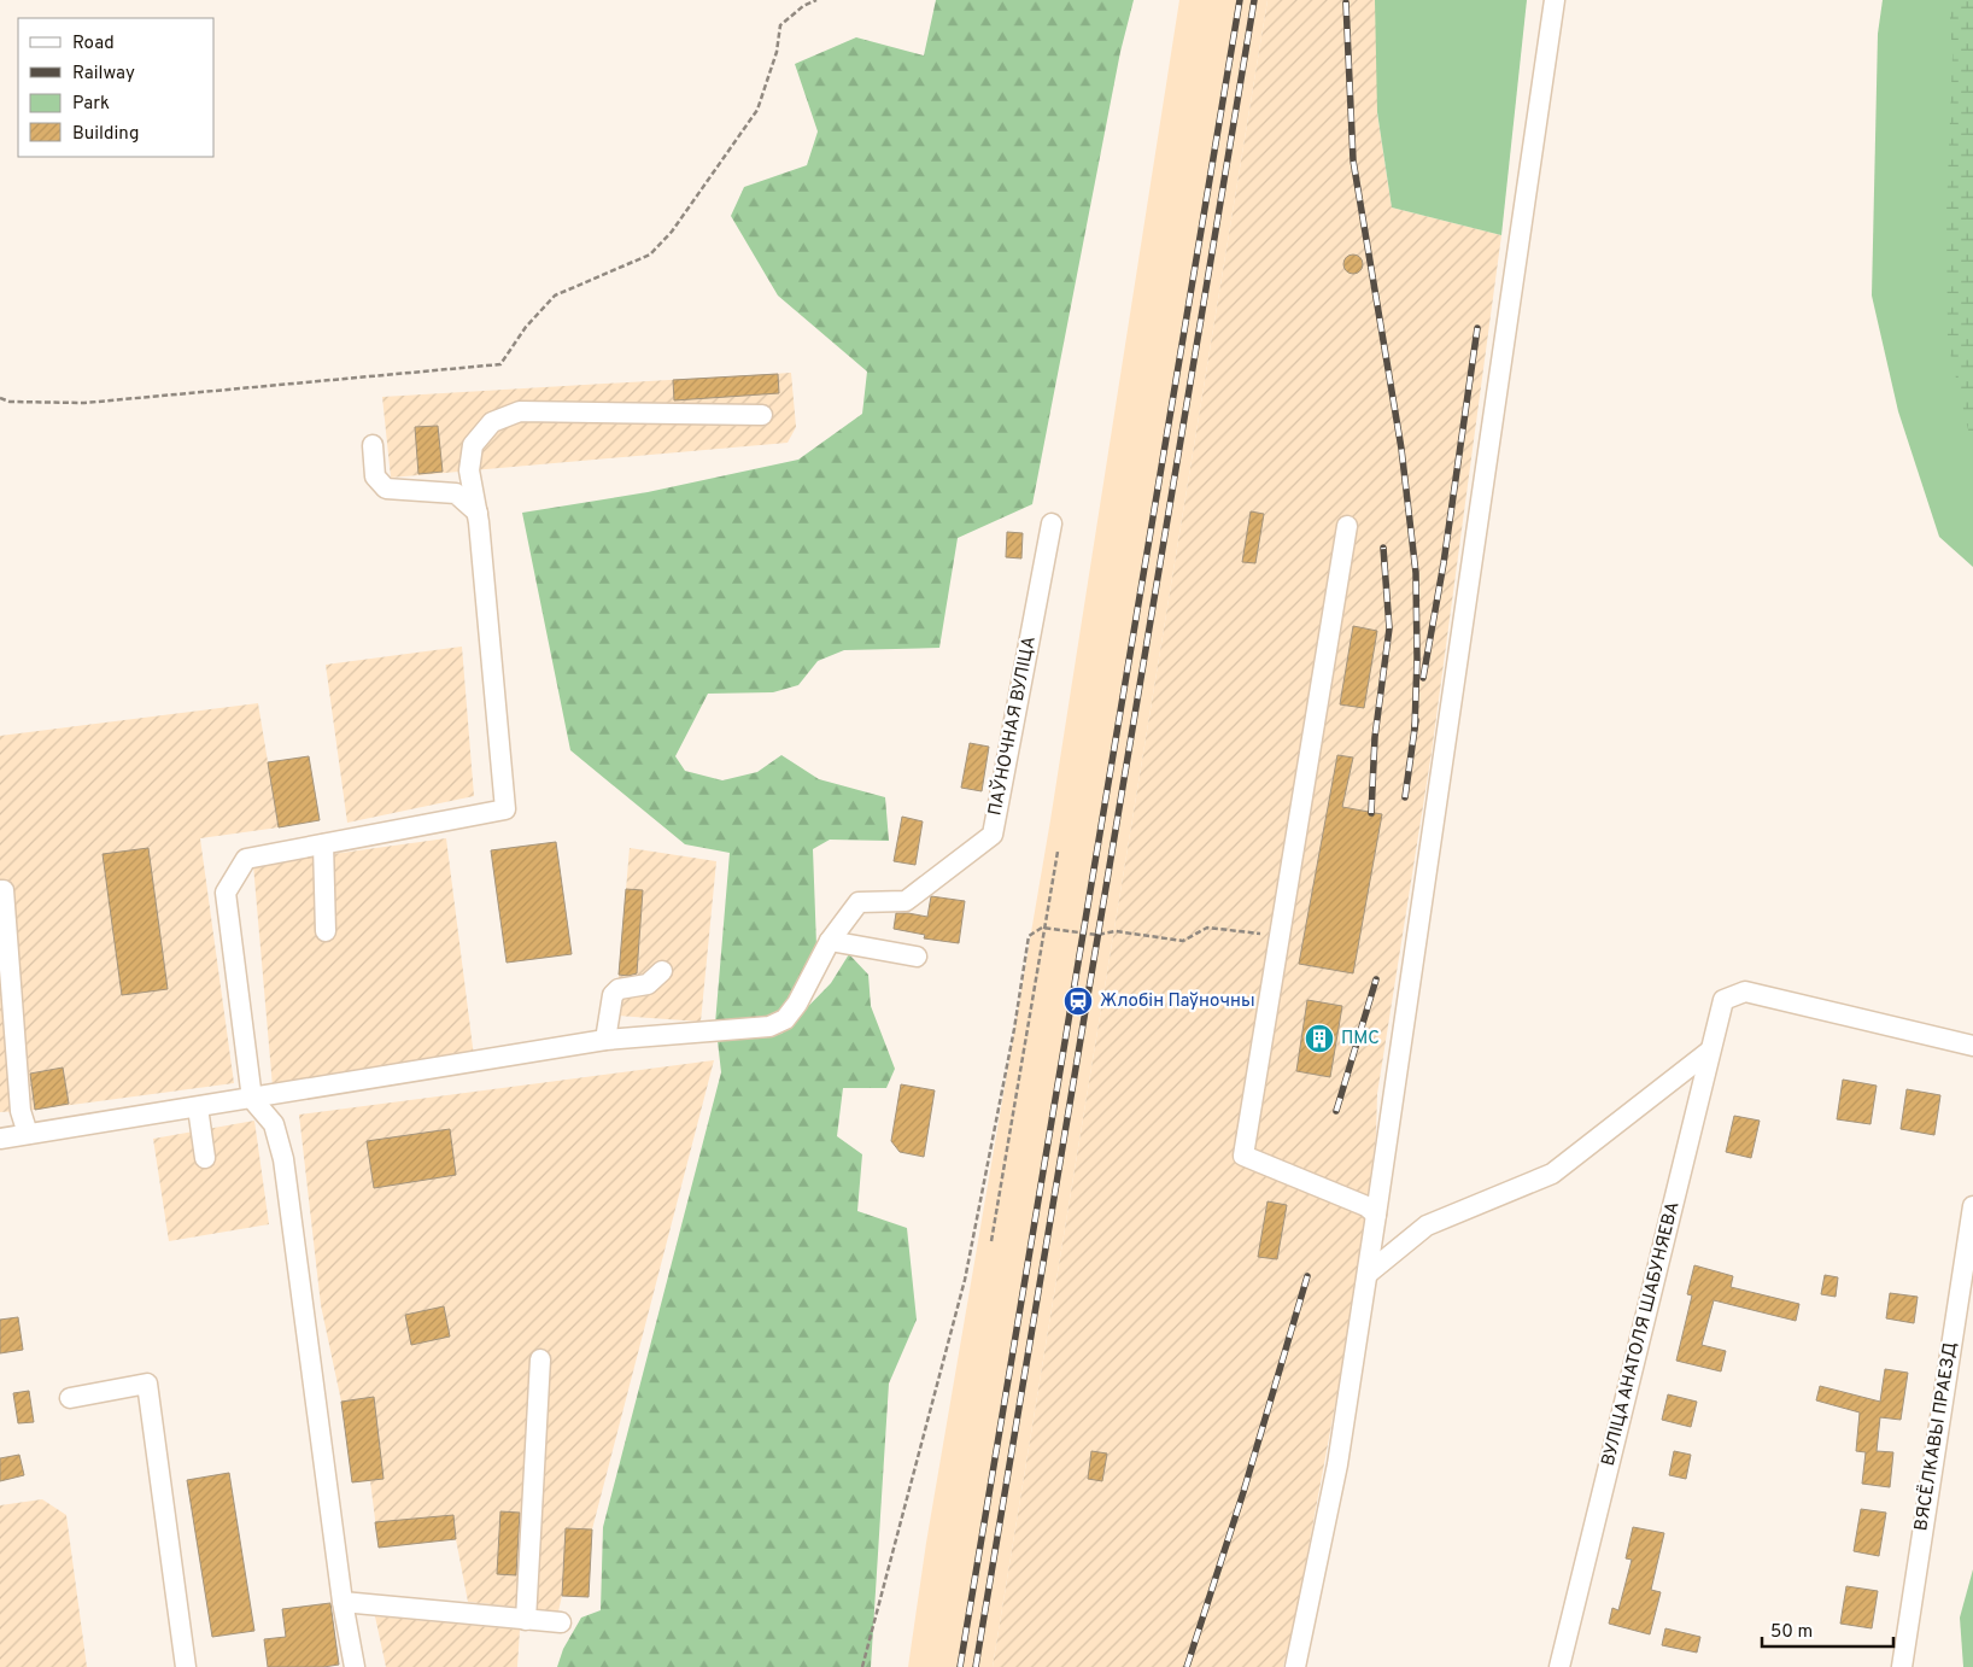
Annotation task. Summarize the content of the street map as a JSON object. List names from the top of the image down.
{
  "streets": {
    "street": ["ПАЎНОЧНАЯ ВУЛІЦА", "ВУЛІЦА АНАТОЛЯ ШАБУНЯЕВА", "ВЯСЁЛКАВЫ ПРАЕЗД"]
  },
  "places": {
    "station": ["Жлобін Паўночны"],
    "building": ["ПМС"]
  },
  "legend": [
    "Road",
    "Railway",
    "Park",
    "Building"
  ],
  "scale_bar": "50 m"
}
